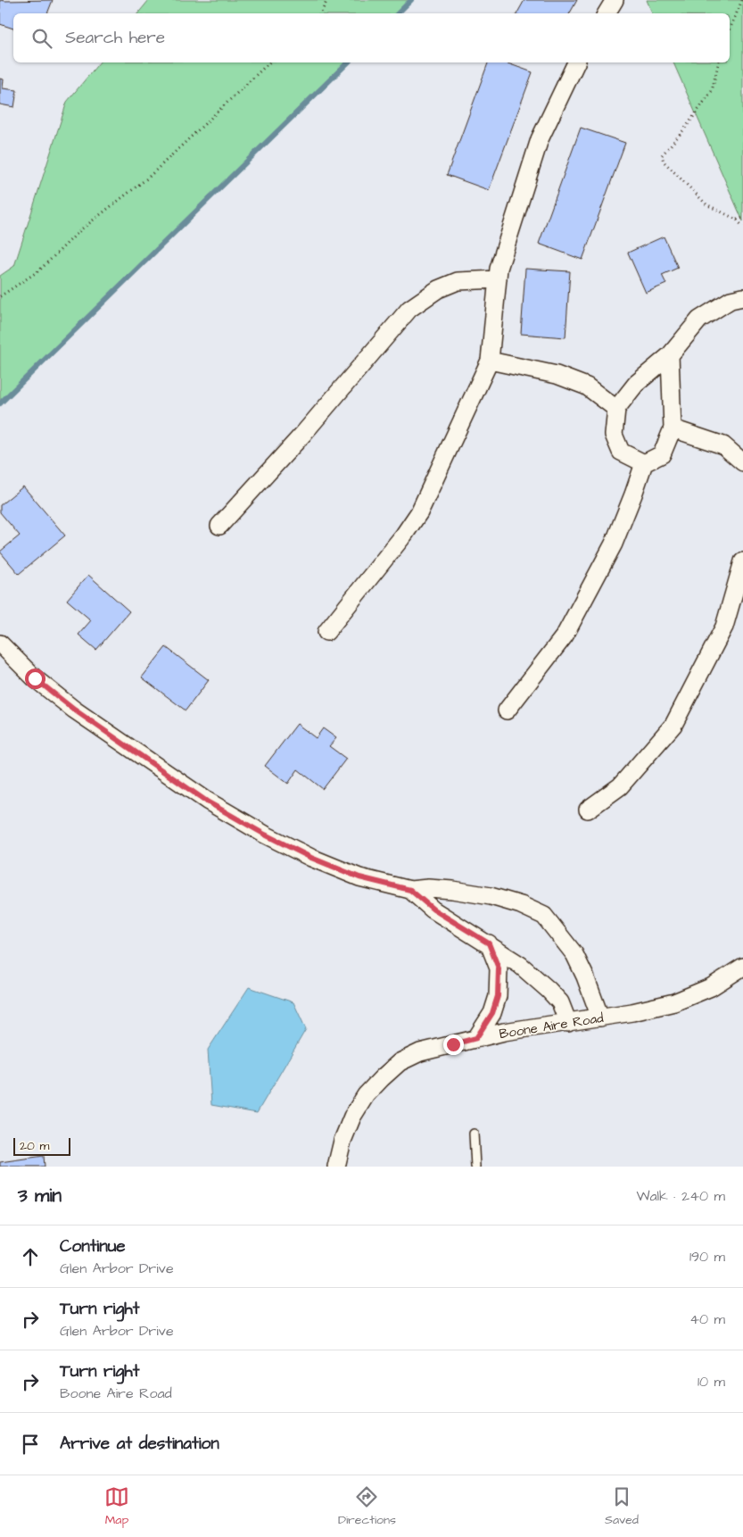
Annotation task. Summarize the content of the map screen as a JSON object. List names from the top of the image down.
{
  "streets": {
    "street": ["Boone Aire Road"]
  },
  "scale_bar": "20 m",
  "page": {
    "search": "Search here",
    "scale": "20 m",
    "heading": ["3 min", "Walk · 240 m"],
    "list": [
      ["Continue", "Glen Arbor Drive", "190 m"],
      ["Turn right", "Glen Arbor Drive", "40 m"],
      ["Turn right", "Boone Aire Road", "10 m"],
      "Arrive at destination"
    ],
    "nav": ["Map", "Directions", "Saved"]
  }
}
